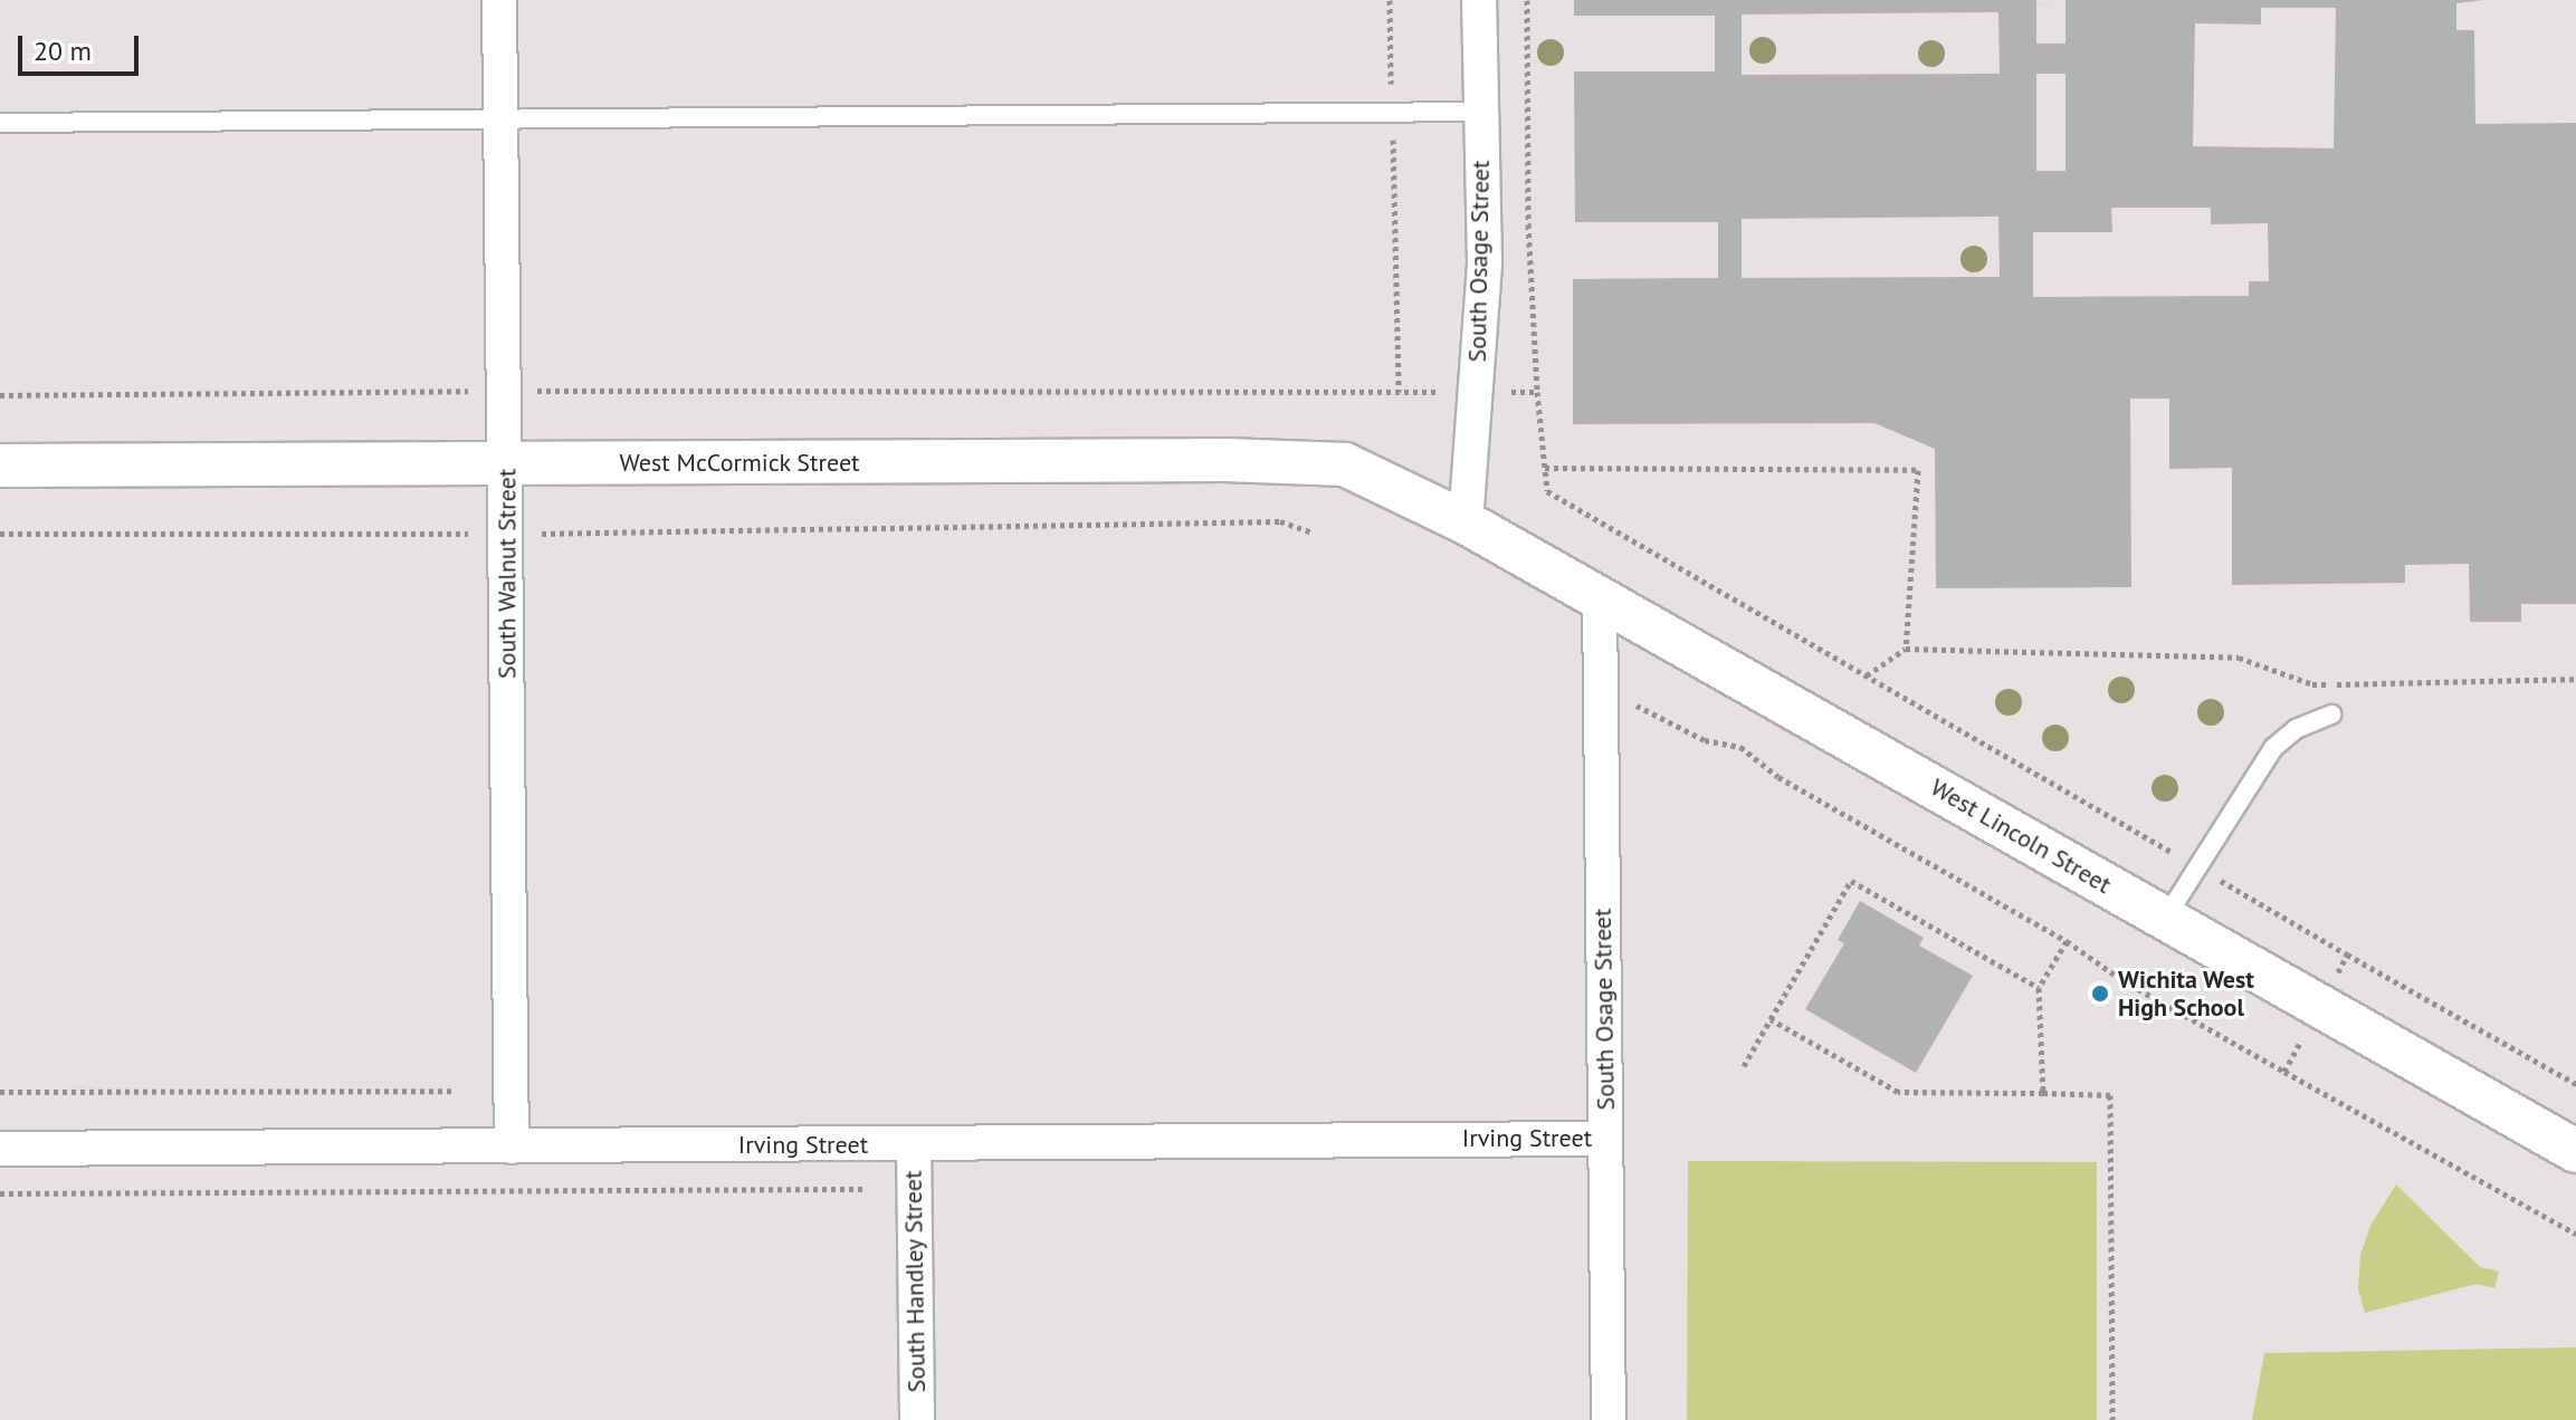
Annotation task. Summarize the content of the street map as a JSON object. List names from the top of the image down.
{
  "streets": {
    "street": [
      "South Osage Street",
      "West McCormick Street",
      "South Walnut Street",
      "West Lincoln Street",
      "Irving Street",
      "South Handley Street"
    ]
  },
  "crossings": [
    ["South Osage Street", "West McCormick Street"],
    ["South Osage Street", "West Lincoln Street"],
    ["South Osage Street", "Irving Street"],
    ["West McCormick Street", "South Walnut Street"],
    ["West McCormick Street", "West Lincoln Street"],
    ["South Walnut Street", "Irving Street"],
    ["Irving Street", "South Handley Street"]
  ],
  "places": ["Wichita West High School"],
  "scale_bar": "20 m"
}
